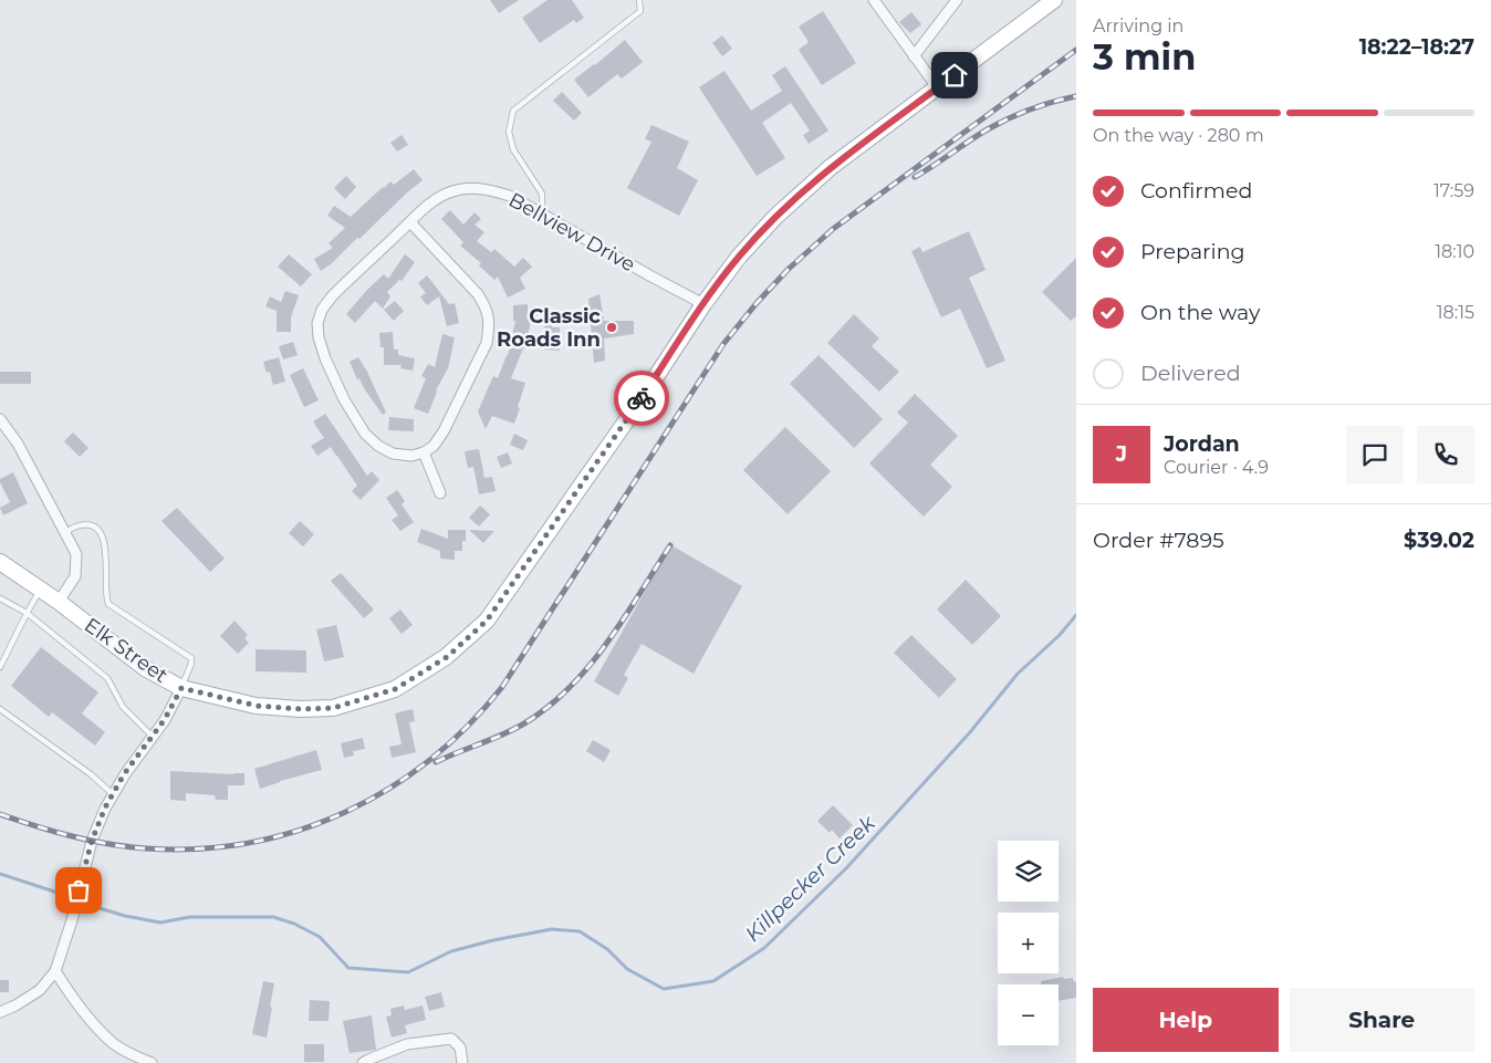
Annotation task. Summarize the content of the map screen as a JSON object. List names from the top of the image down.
{
  "streets": {
    "main road": ["Elk Street"],
    "street": ["Bellview Drive"]
  },
  "crossings": [
    ["Bellview Drive", "Elk Street"]
  ],
  "water": ["Killpecker Creek"],
  "places": ["Classic Roads Inn"],
  "page": {
    "heading": ["3 min", "Arriving in", "18:22–18:27"],
    "panel": [
      "Jordan",
      "Courier · 4.9",
      "Order #7895",
      "$39.02"
    ],
    "bar": "On the way · 280 m",
    "list": [
      ["Confirmed", "17:59"],
      ["Preparing", "18:10"],
      ["On the way", "18:15"],
      "Delivered"
    ],
    "round": "J",
    "map_buttons": ["+", "−"],
    "buttons": ["Help", "Share"]
  }
}
